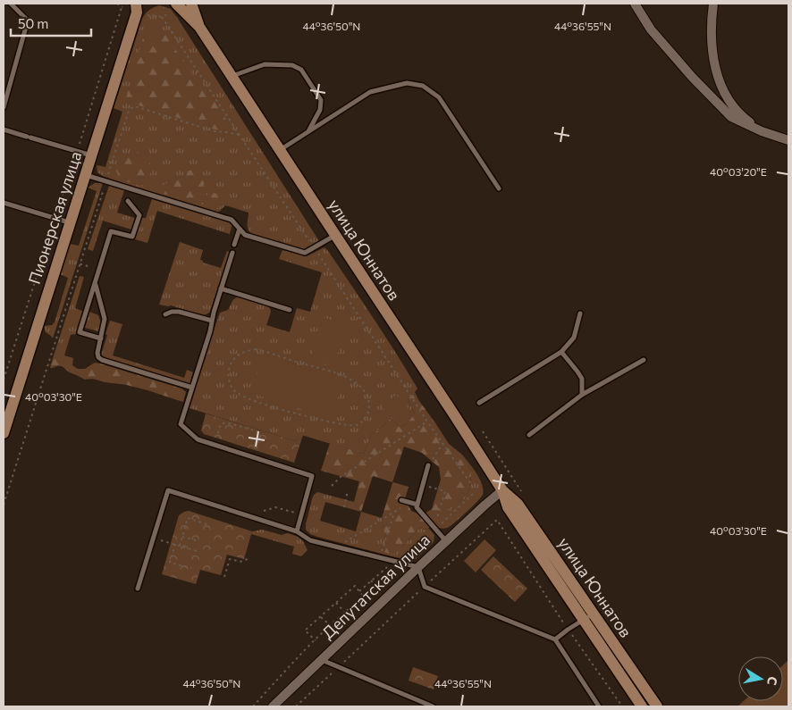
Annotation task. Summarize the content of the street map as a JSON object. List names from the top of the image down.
{
  "streets": {
    "main road": ["Пионерская улица", "улица Юннатов"],
    "street": ["Депутатская улица"]
  },
  "crossings": [
    ["улица Юннатов", "Депутатская улица"]
  ],
  "scale_bar": "50 m",
  "north": "right",
  "coordinates": [
    "44°36'50\"N",
    "44°36'55\"N",
    "40°03'20\"E",
    "40°03'30\"E"
  ]
}
